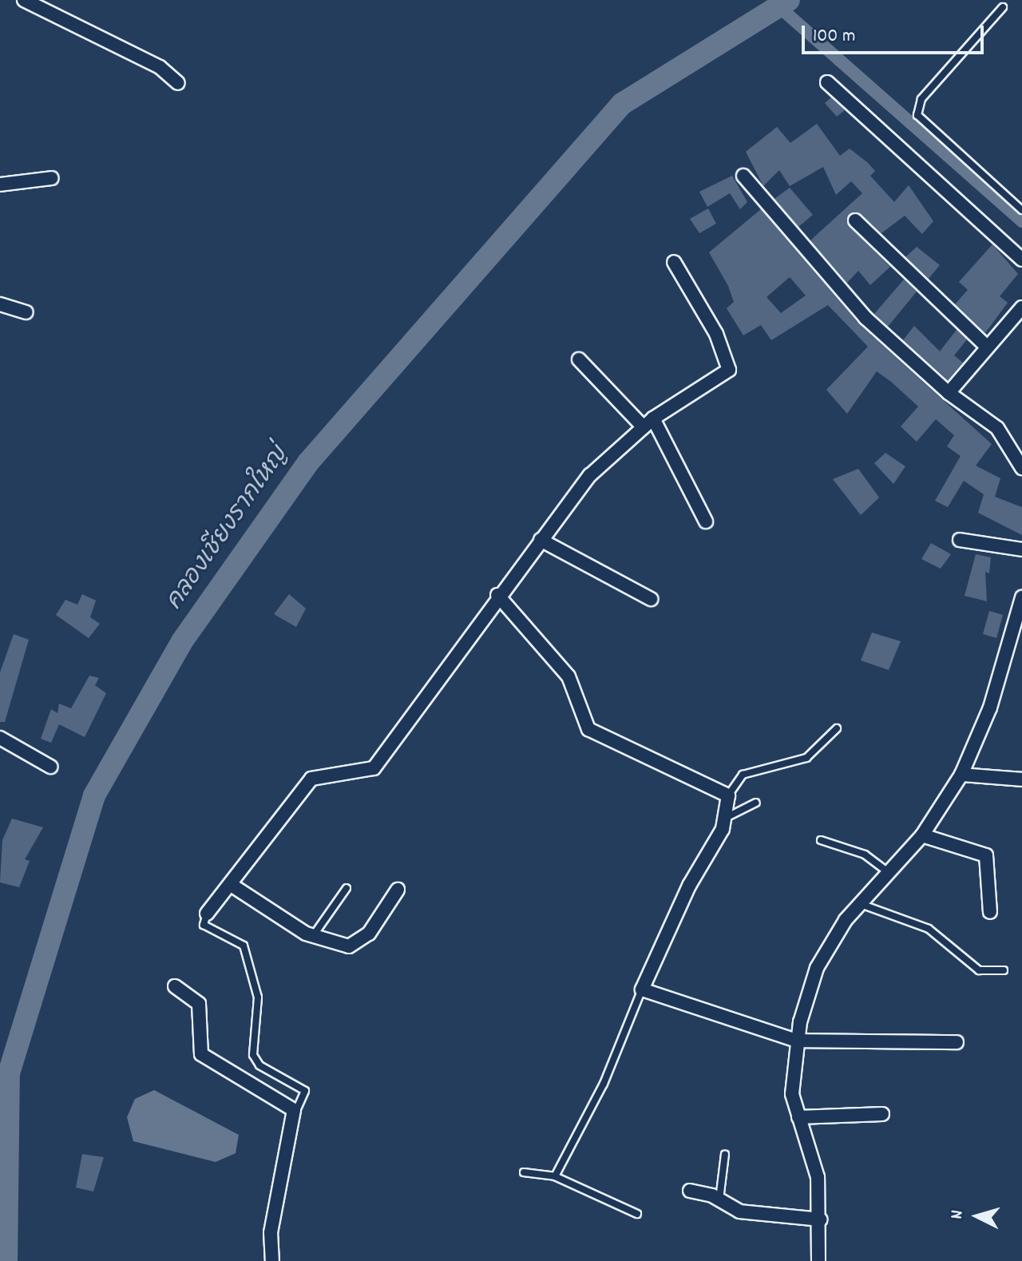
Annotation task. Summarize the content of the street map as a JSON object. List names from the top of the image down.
{
  "water": ["คลองเชียงรากใหญ่"],
  "scale_bar": "100 m",
  "north": "left"
}
